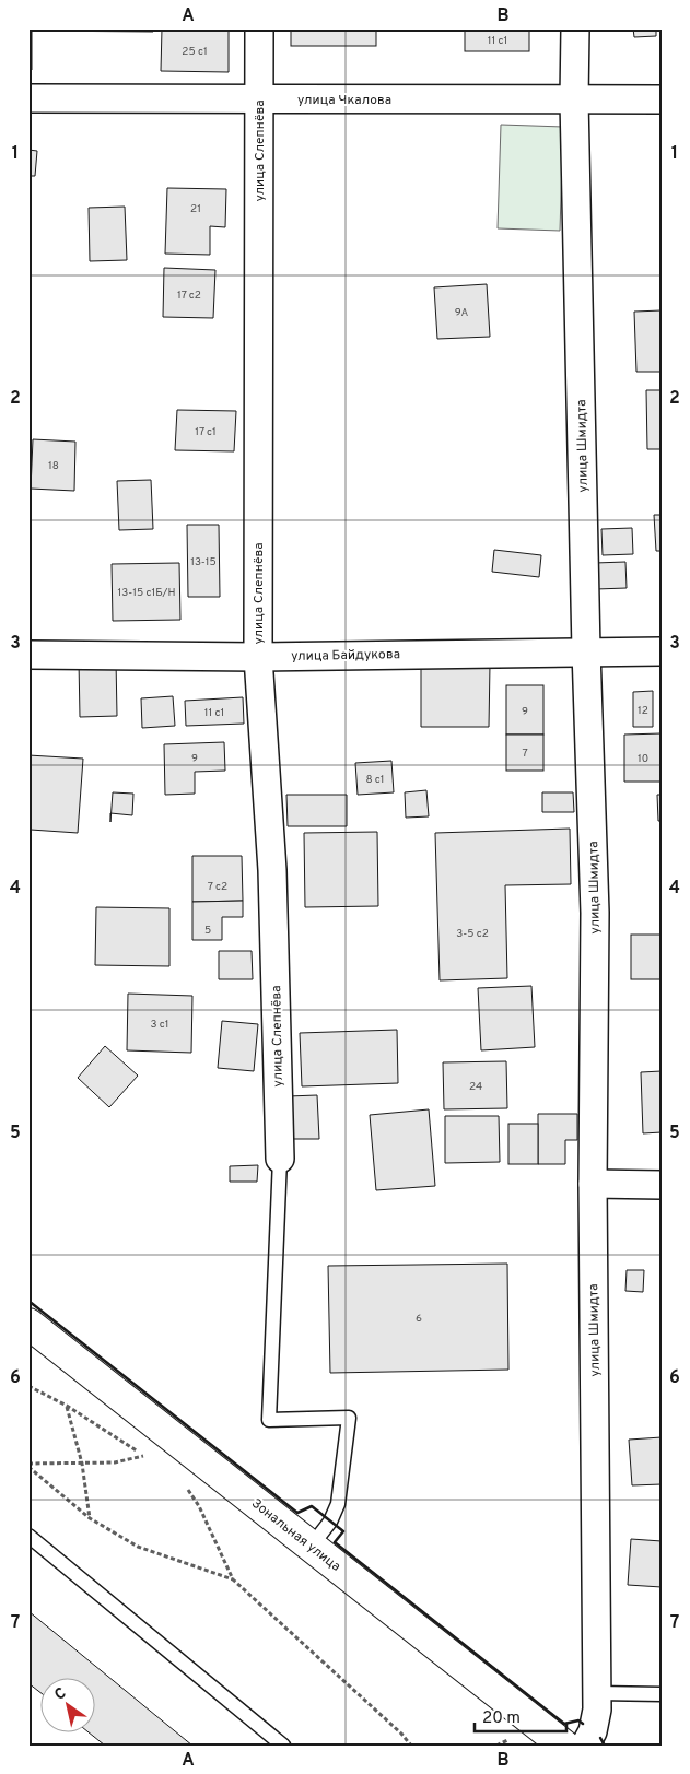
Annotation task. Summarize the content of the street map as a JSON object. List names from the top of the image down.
{
  "streets": {
    "street": [
      "улица Чкалова",
      "улица Слепнёва",
      "улица Шмидта",
      "улица Байдукова",
      "Зональная улица"
    ]
  },
  "crossings": [
    ["улица Чкалова", "улица Слепнёва"],
    ["улица Чкалова", "улица Шмидта"],
    ["улица Слепнёва", "улица Байдукова"],
    ["улица Шмидта", "улица Байдукова"]
  ],
  "house_numbers": [
    "11 с1",
    "25 с1",
    "21",
    "17 с2",
    "9А",
    "17 с1",
    "18",
    "13-15",
    "13-15 с1Б/Н",
    "12",
    "9",
    "11 с1",
    "7",
    "9",
    "10",
    "8 с1",
    "7 с2",
    "5",
    "3-5 с2",
    "3 с1",
    "24",
    "6"
  ],
  "scale_bar": "20 m",
  "north": "top left",
  "grid": {
    "columns": ["A", "B"],
    "rows": [
      "1",
      "2",
      "3",
      "4",
      "5",
      "6",
      "7"
    ]
  }
}
